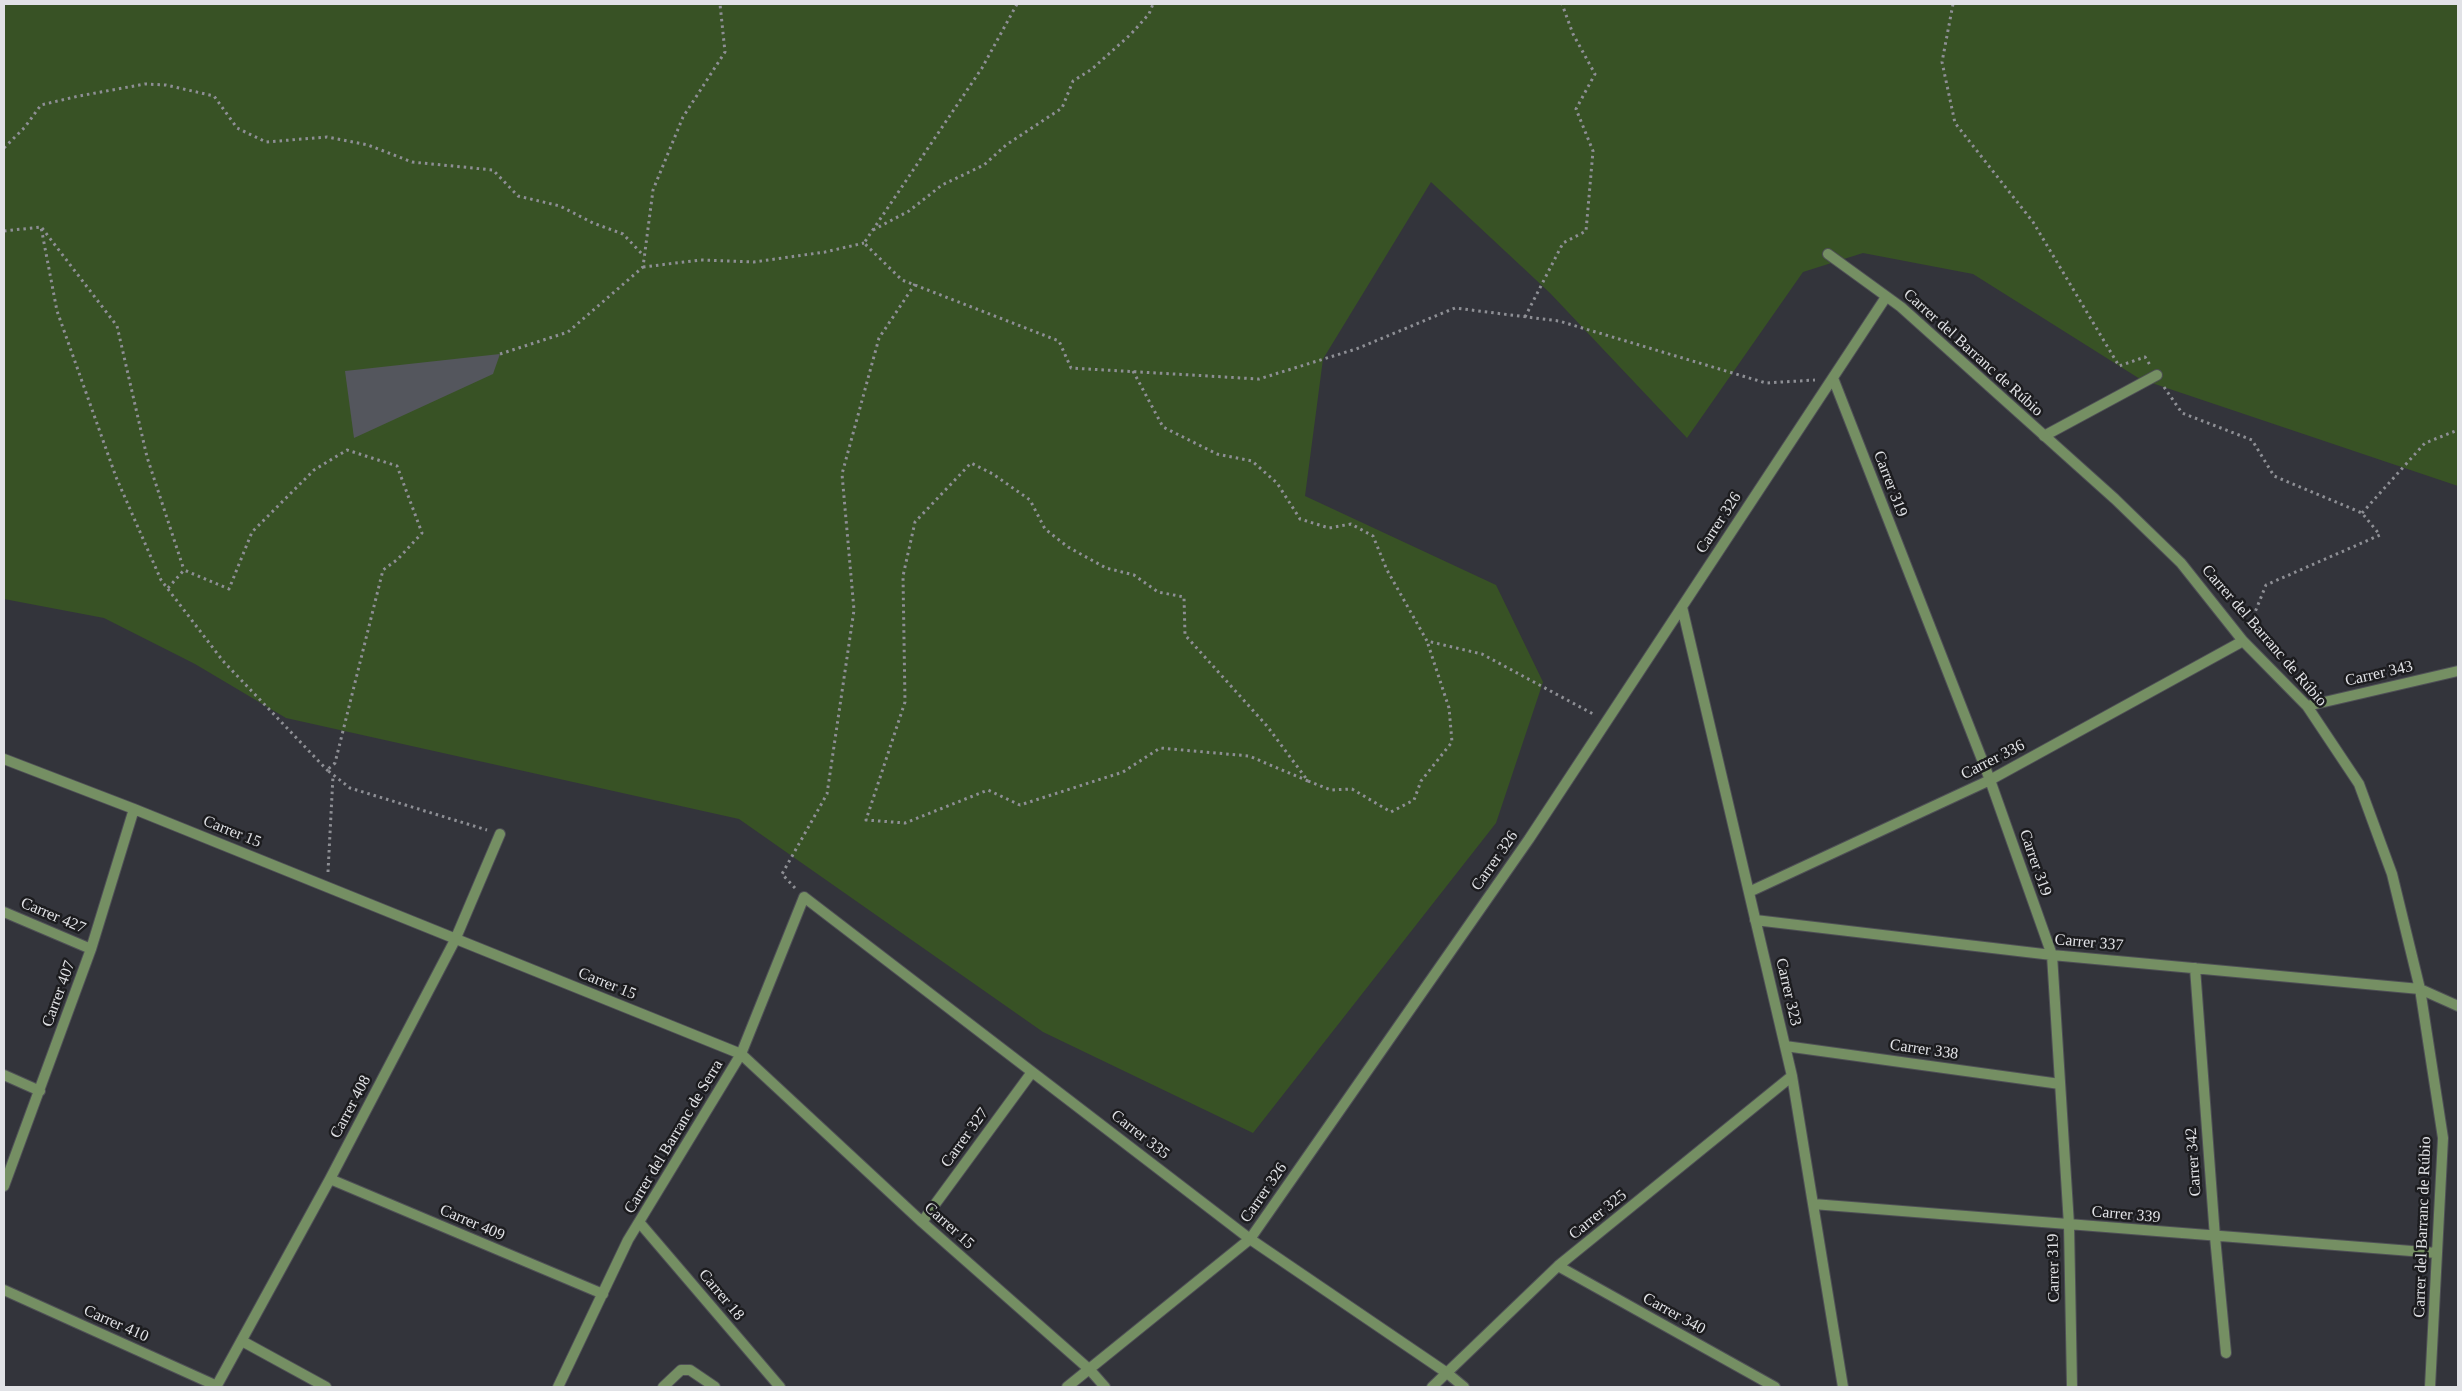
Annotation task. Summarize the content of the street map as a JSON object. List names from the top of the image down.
{
  "streets": {
    "street": [
      "Carrer del Barranc de Rúbio",
      "Carrer 319",
      "Carrer 326",
      "Carrer 343",
      "Carrer 336",
      "Carrer 15",
      "Carrer 427",
      "Carrer 337",
      "Carrer 323",
      "Carrer 407",
      "Carrer 338",
      "Carrer 408",
      "Carrer 335",
      "Carrer del Barranc de Serra",
      "Carrer 327",
      "Carrer 342",
      "Carrer 325",
      "Carrer 339",
      "Carrer 409",
      "Carrer 18",
      "Carrer 340",
      "Carrer 410"
    ]
  },
  "crossings": [
    ["Carrer del Barranc de Rúbio", "Carrer 326"],
    ["Carrer del Barranc de Rúbio", "Carrer 343"],
    ["Carrer del Barranc de Rúbio", "Carrer 336"],
    ["Carrer del Barranc de Rúbio", "Carrer 337"],
    ["Carrer del Barranc de Rúbio", "Carrer 339"],
    ["Carrer 319", "Carrer 326"],
    ["Carrer 319", "Carrer 336"],
    ["Carrer 319", "Carrer 337"],
    ["Carrer 319", "Carrer 338"],
    ["Carrer 319", "Carrer 339"],
    ["Carrer 326", "Carrer 15"],
    ["Carrer 326", "Carrer 323"],
    ["Carrer 326", "Carrer 335"],
    ["Carrer 336", "Carrer 323"],
    ["Carrer 15", "Carrer 407"],
    ["Carrer 15", "Carrer 408"],
    ["Carrer 15", "Carrer del Barranc de Serra"],
    ["Carrer 15", "Carrer 327"],
    ["Carrer 427", "Carrer 407"],
    ["Carrer 337", "Carrer 323"],
    ["Carrer 337", "Carrer 342"],
    ["Carrer 323", "Carrer 338"],
    ["Carrer 323", "Carrer 325"],
    ["Carrer 323", "Carrer 339"],
    ["Carrer 408", "Carrer 409"],
    ["Carrer 408", "Carrer 410"],
    ["Carrer 335", "Carrer del Barranc de Serra"],
    ["Carrer 335", "Carrer 327"],
    ["Carrer 335", "Carrer 325"],
    ["Carrer del Barranc de Serra", "Carrer 409"],
    ["Carrer del Barranc de Serra", "Carrer 18"],
    ["Carrer 342", "Carrer 339"],
    ["Carrer 325", "Carrer 340"]
  ]
}
